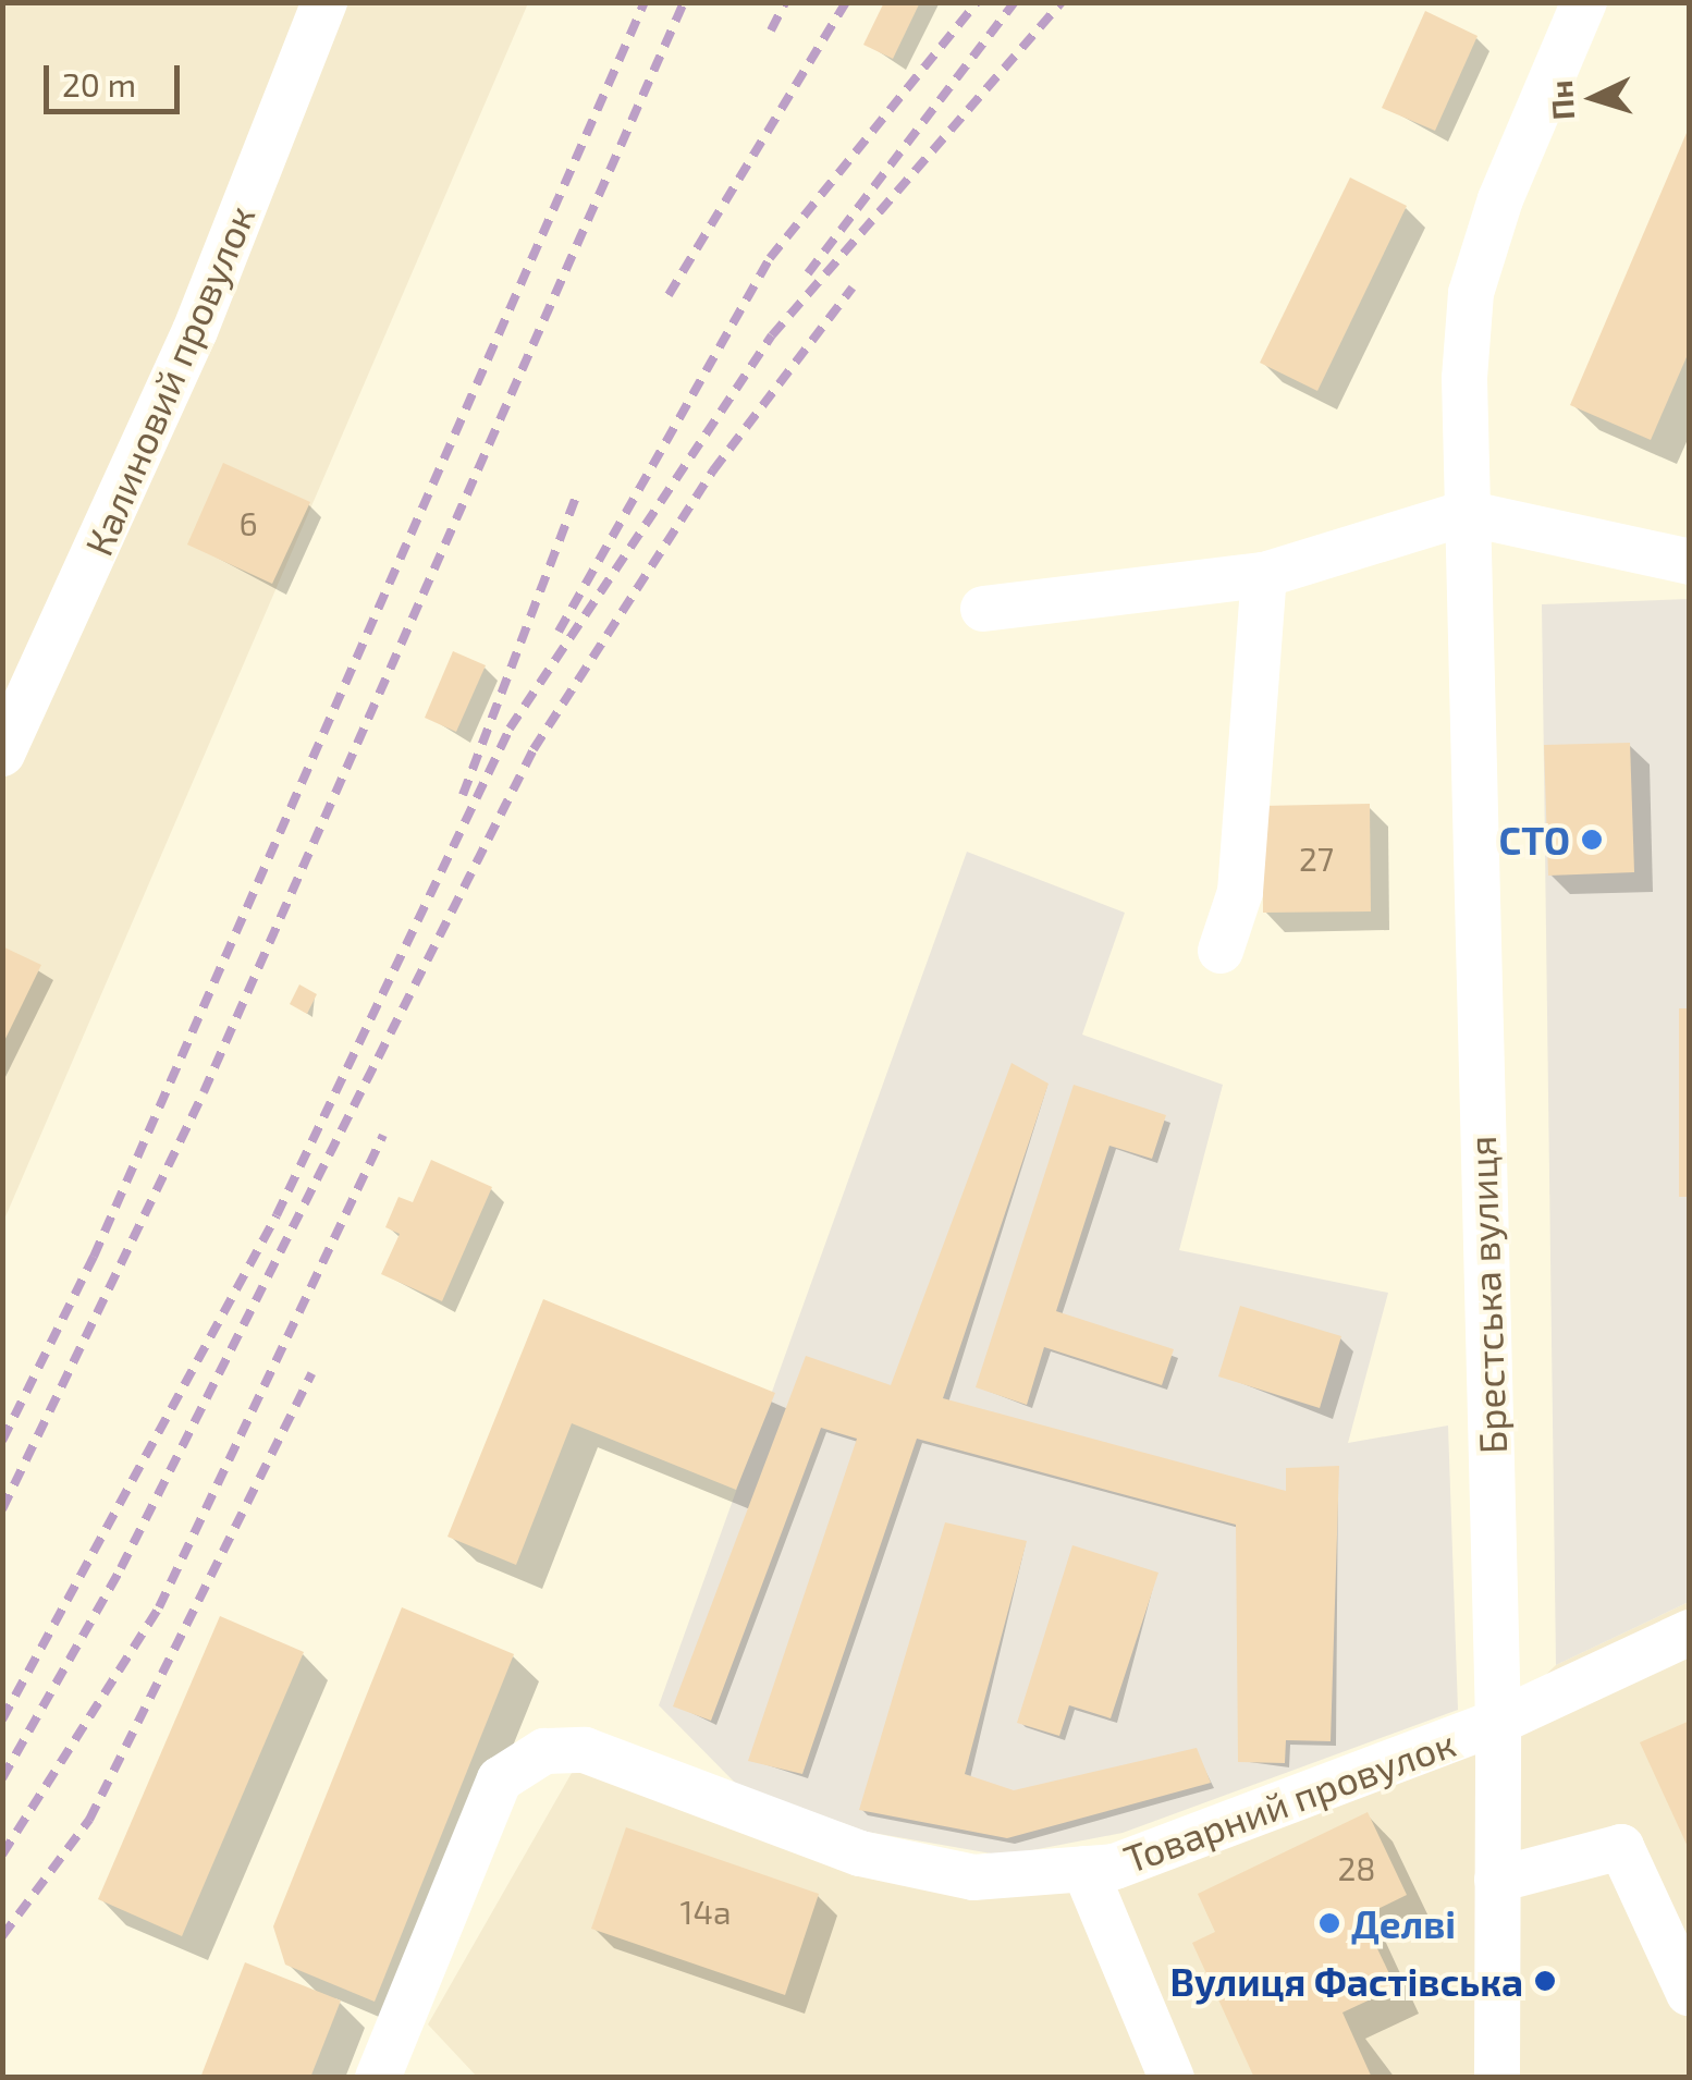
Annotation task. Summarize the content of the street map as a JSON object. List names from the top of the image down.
{
  "streets": {
    "street": ["Калиновий провулок", "Брестська вулиця", "Товарний провулок"]
  },
  "crossings": [
    ["Брестська вулиця", "Товарний провулок"]
  ],
  "places": ["СТО", "Делві", "Вулиця Фастівська"],
  "house_numbers": [
    "6",
    "27",
    "28",
    "14а"
  ],
  "scale_bar": "20 m",
  "north": "left"
}
